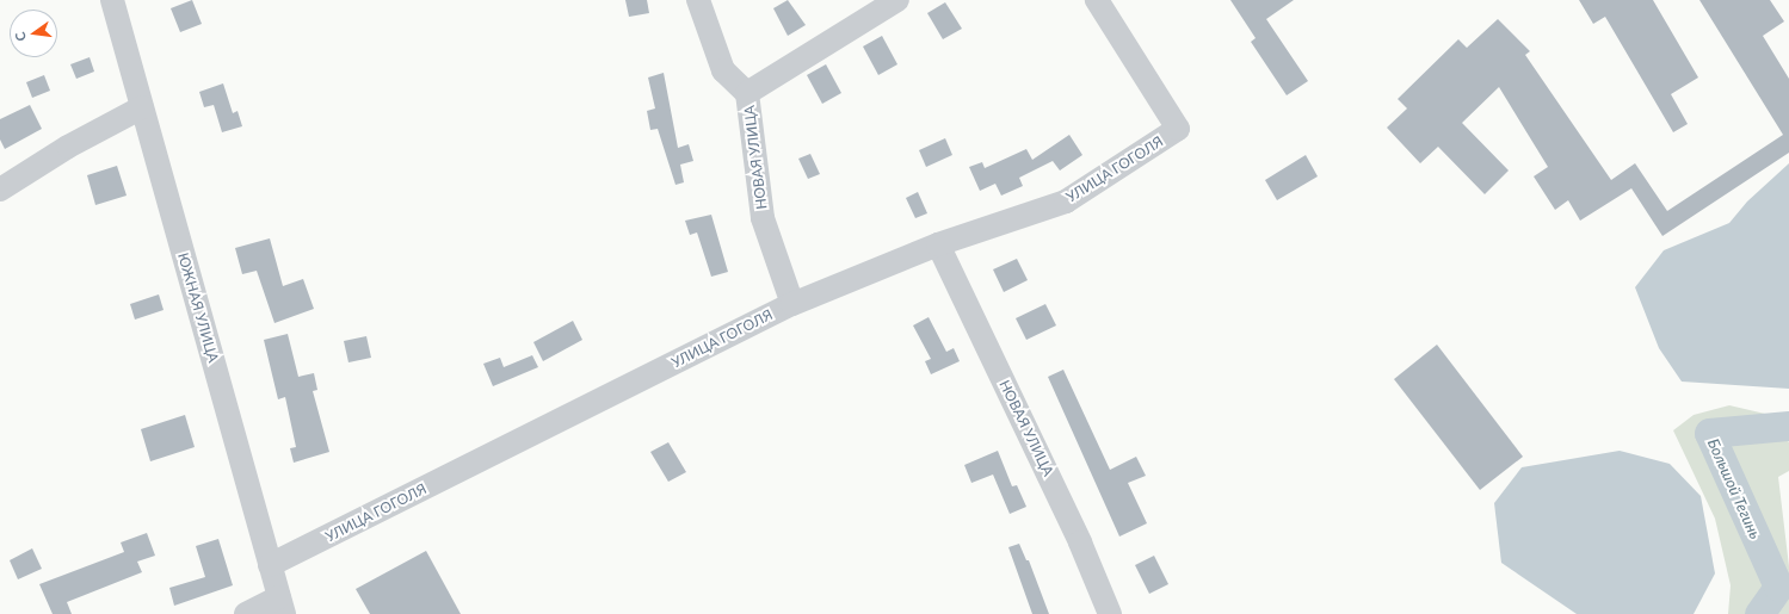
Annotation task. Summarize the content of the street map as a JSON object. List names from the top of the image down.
{
  "streets": {
    "street": ["НОВАЯ УЛИЦА", "УЛИЦА ГОГОЛЯ", "ЮЖНАЯ УЛИЦА"]
  },
  "crossings": [
    ["НОВАЯ УЛИЦА", "УЛИЦА ГОГОЛЯ"],
    ["УЛИЦА ГОГОЛЯ", "ЮЖНАЯ УЛИЦА"]
  ],
  "water": ["Большой Тегинь"],
  "north": "left"
}
